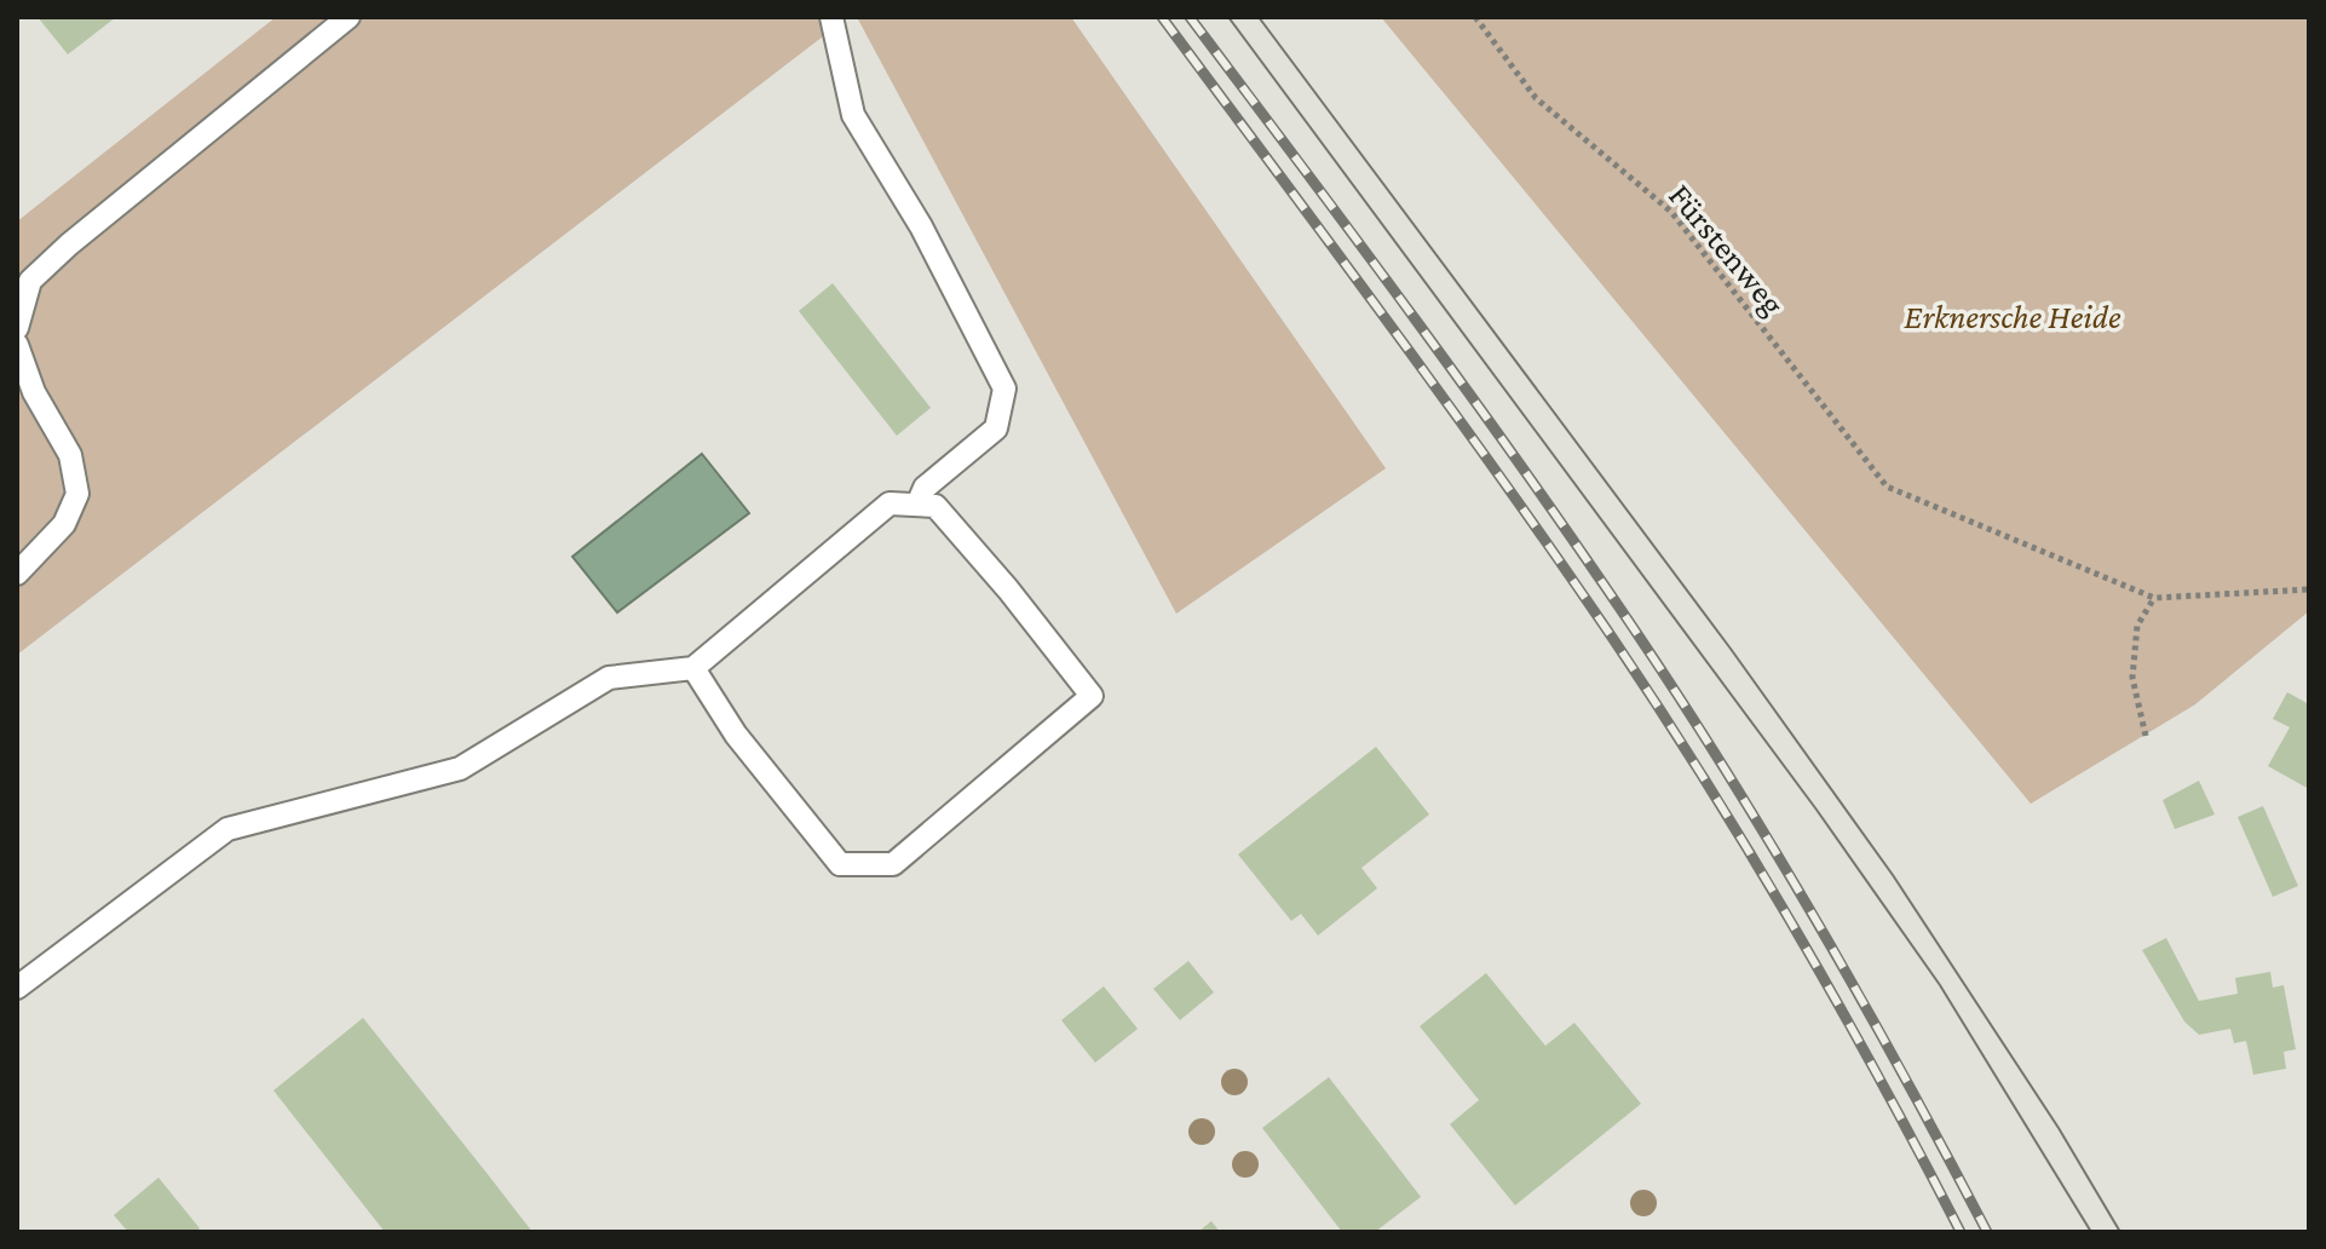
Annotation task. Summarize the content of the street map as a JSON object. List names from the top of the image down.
{
  "streets": {
    "path": ["Fürstenweg"]
  },
  "parks": ["Erknersche Heide"]
}
